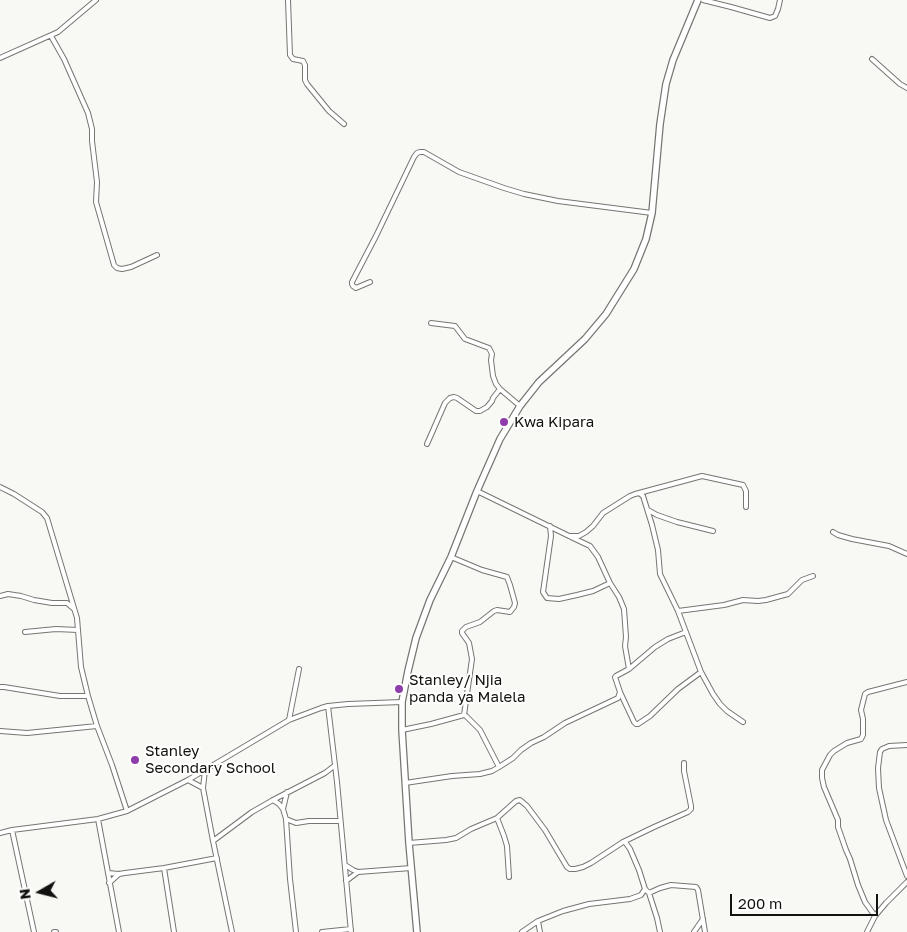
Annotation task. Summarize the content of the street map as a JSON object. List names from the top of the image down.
{
  "places": ["Kwa Kipara", "Stanley/ Njia panda ya Malela", "Stanley Secondary School"],
  "scale_bar": "200 m",
  "north": "left"
}
